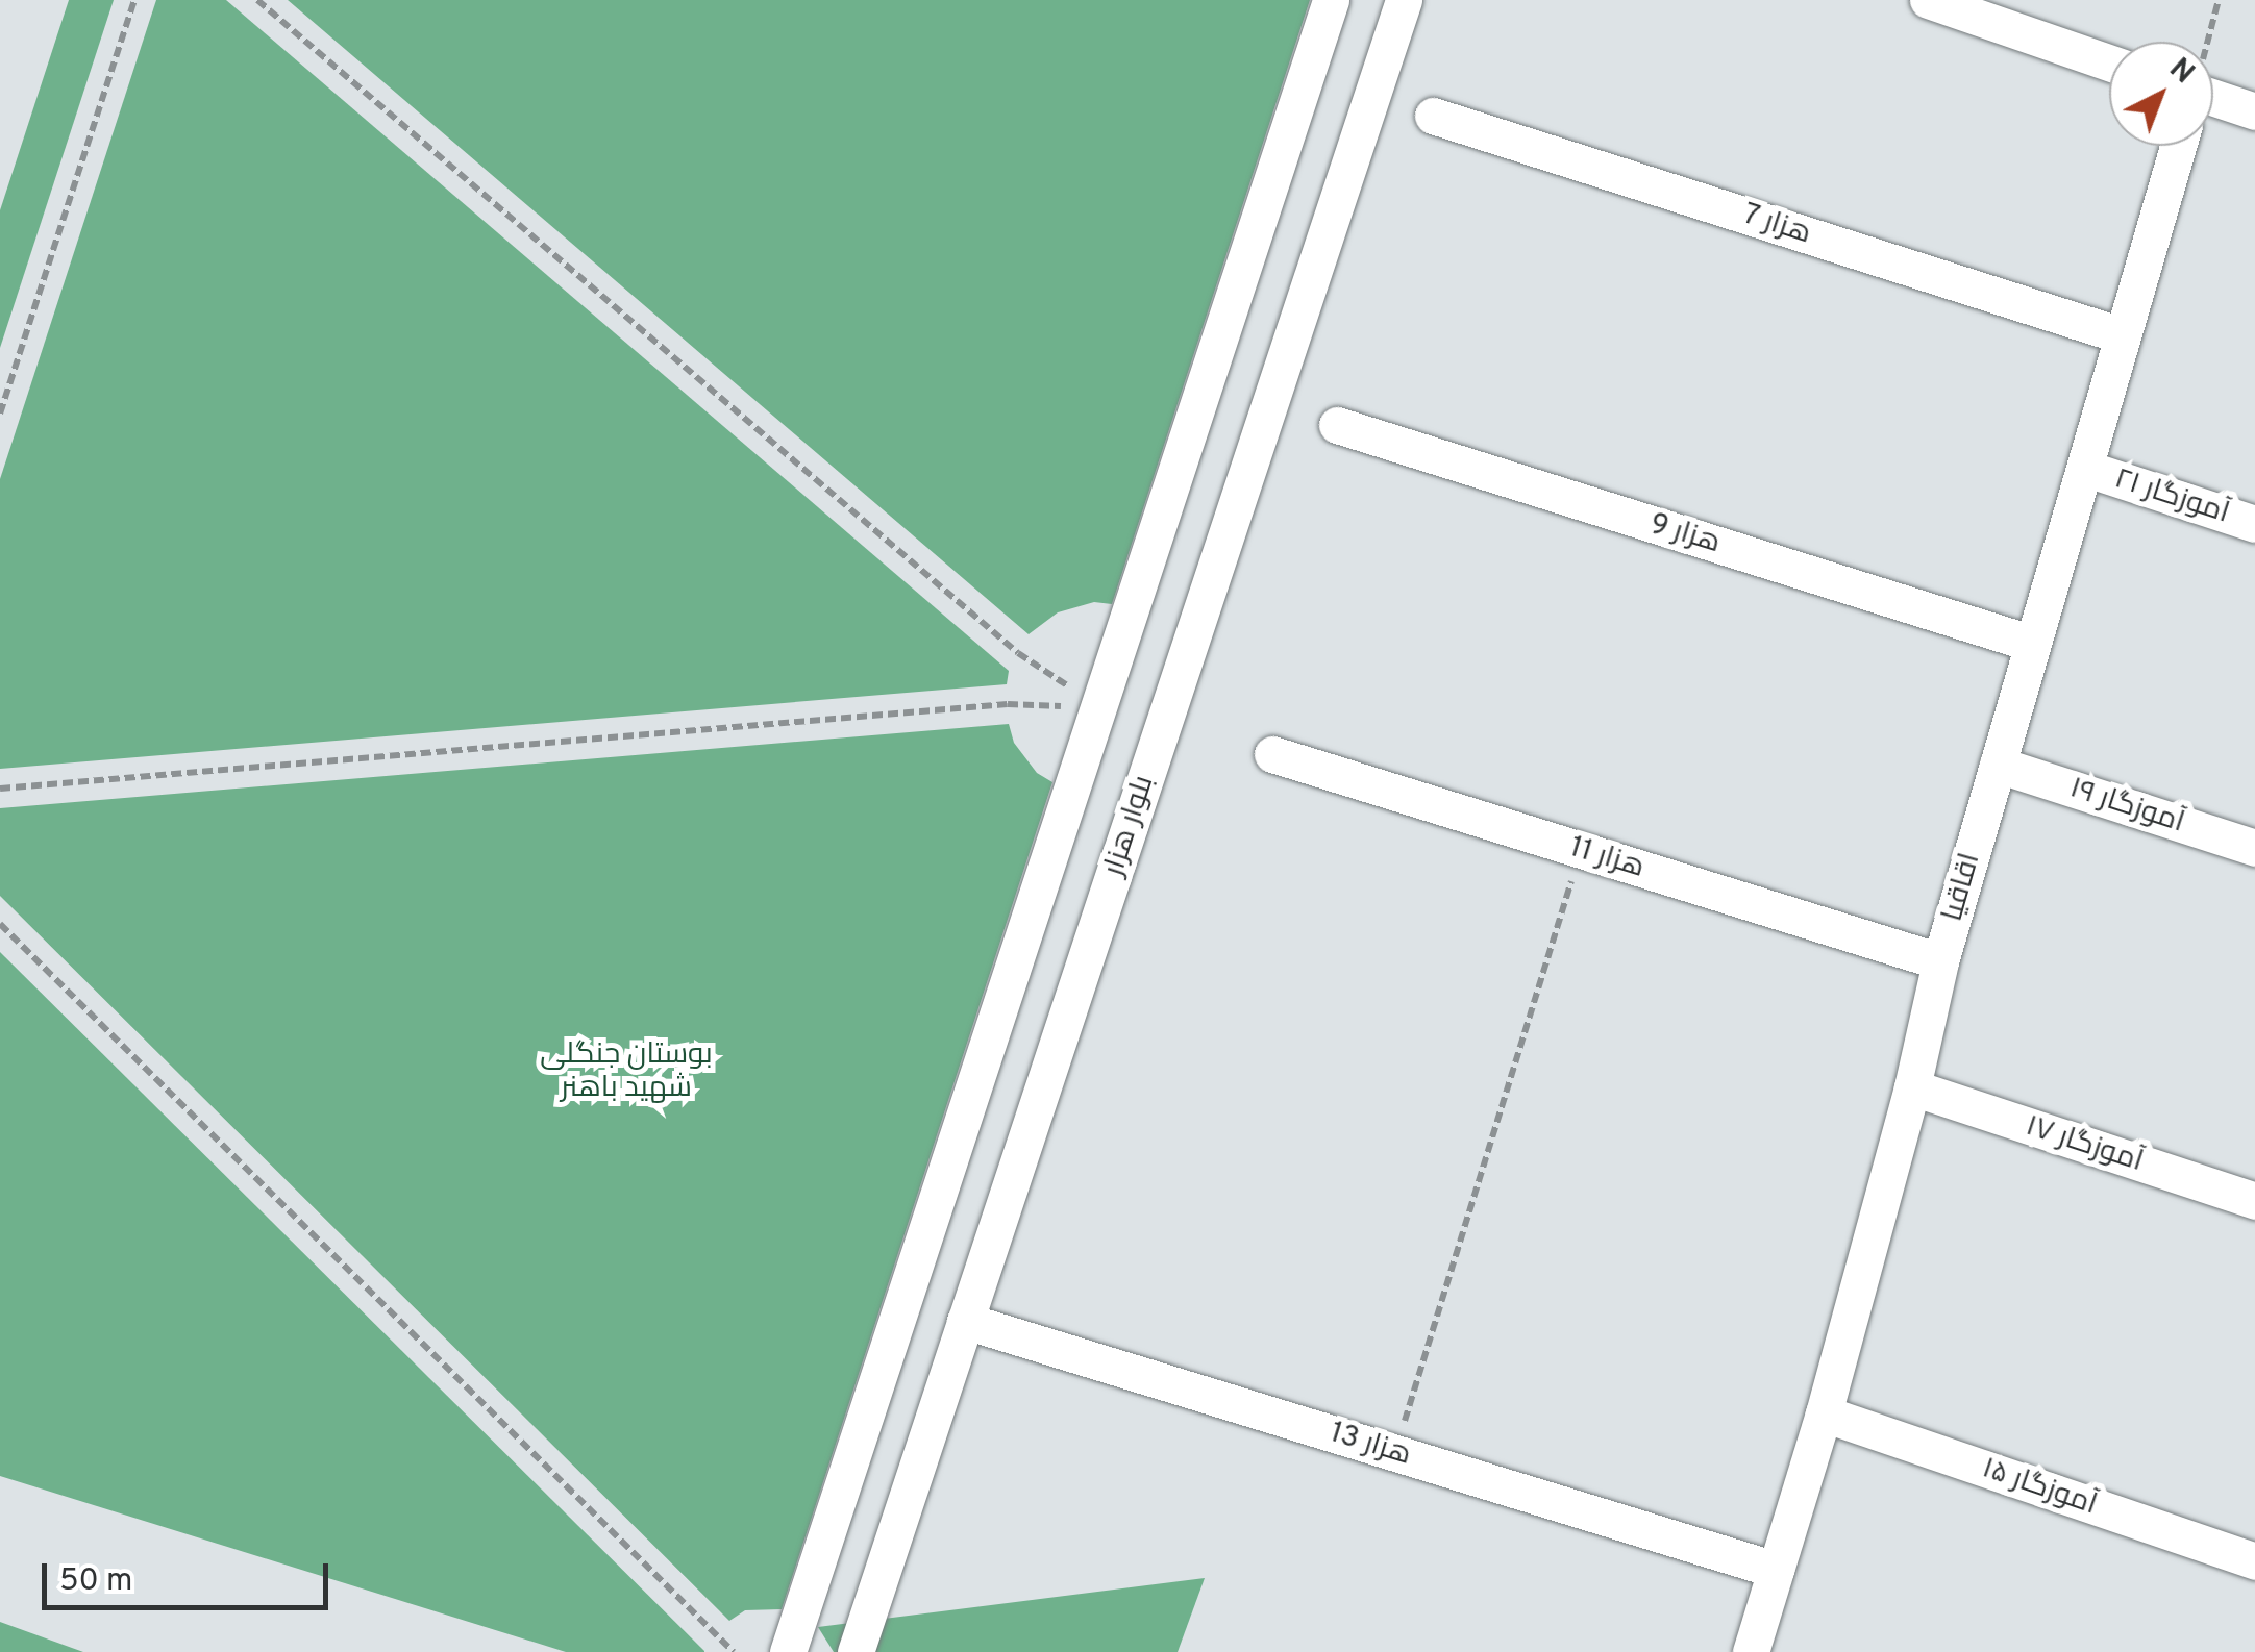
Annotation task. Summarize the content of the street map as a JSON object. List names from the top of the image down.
{
  "streets": {
    "street": [
      "هزار 7",
      "آموزگار ۲۱",
      "هزار 9",
      "آموزگار ۱۹",
      "بلوار هزار",
      "هزار 11",
      "اقاقیا",
      "آموزگار ۱۷",
      "هزار 13",
      "آموزگار ۱۵"
    ]
  },
  "crossings": [
    ["هزار 7", "اقاقیا"],
    ["آموزگار ۲۱", "اقاقیا"],
    ["هزار 9", "اقاقیا"],
    ["آموزگار ۱۹", "اقاقیا"],
    ["بلوار هزار", "هزار 13"],
    ["هزار 11", "اقاقیا"],
    ["اقاقیا", "آموزگار ۱۷"],
    ["اقاقیا", "هزار 13"],
    ["اقاقیا", "آموزگار ۱۵"]
  ],
  "parks": ["بوستان جنگلی شهید باهنر"],
  "scale_bar": "50 m",
  "north": "top right"
}
